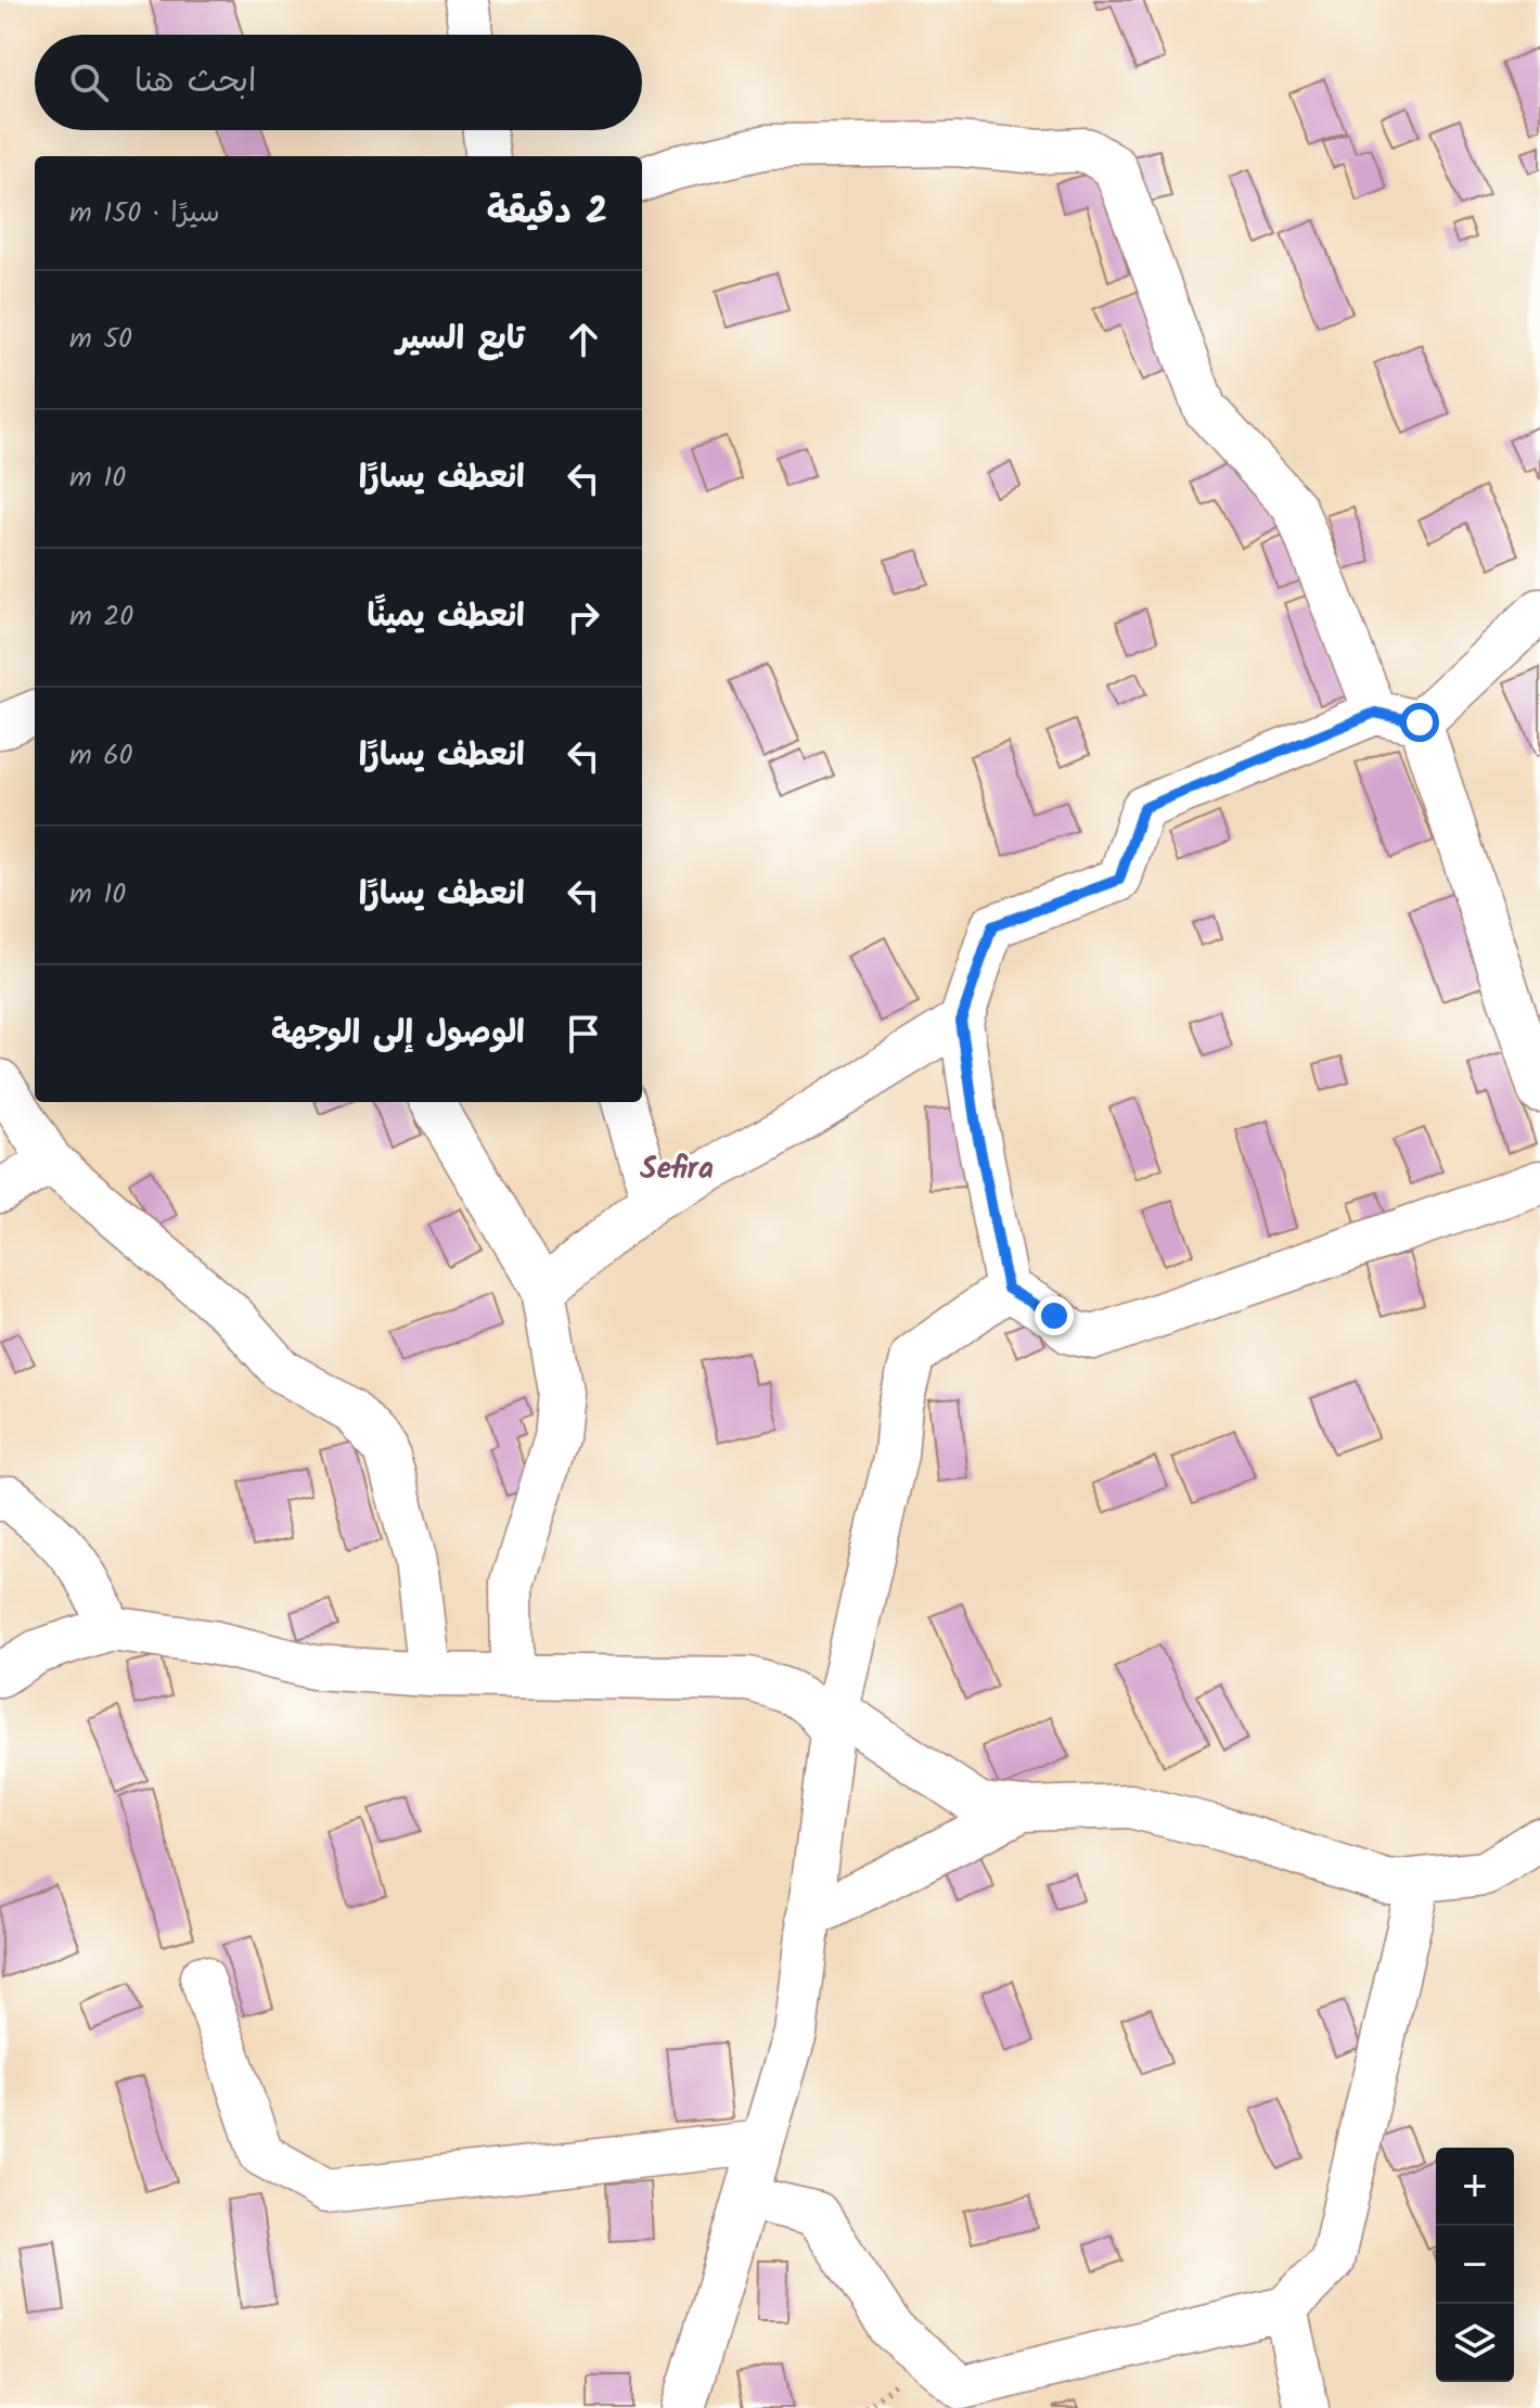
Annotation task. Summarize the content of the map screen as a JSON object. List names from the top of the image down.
{
  "districts": ["Sefira"],
  "page": {
    "search": "ابحث هنا",
    "heading": ["2 دقيقة", "سيرًا · 150 m"],
    "list": [
      ["تابع السير", "50 m"],
      ["انعطف يسارًا", "10 m"],
      ["انعطف يمينًا", "20 m"],
      ["انعطف يسارًا", "60 m"],
      ["انعطف يسارًا", "10 m"],
      "الوصول إلى الوجهة"
    ],
    "map_buttons": ["+", "−"]
  }
}
